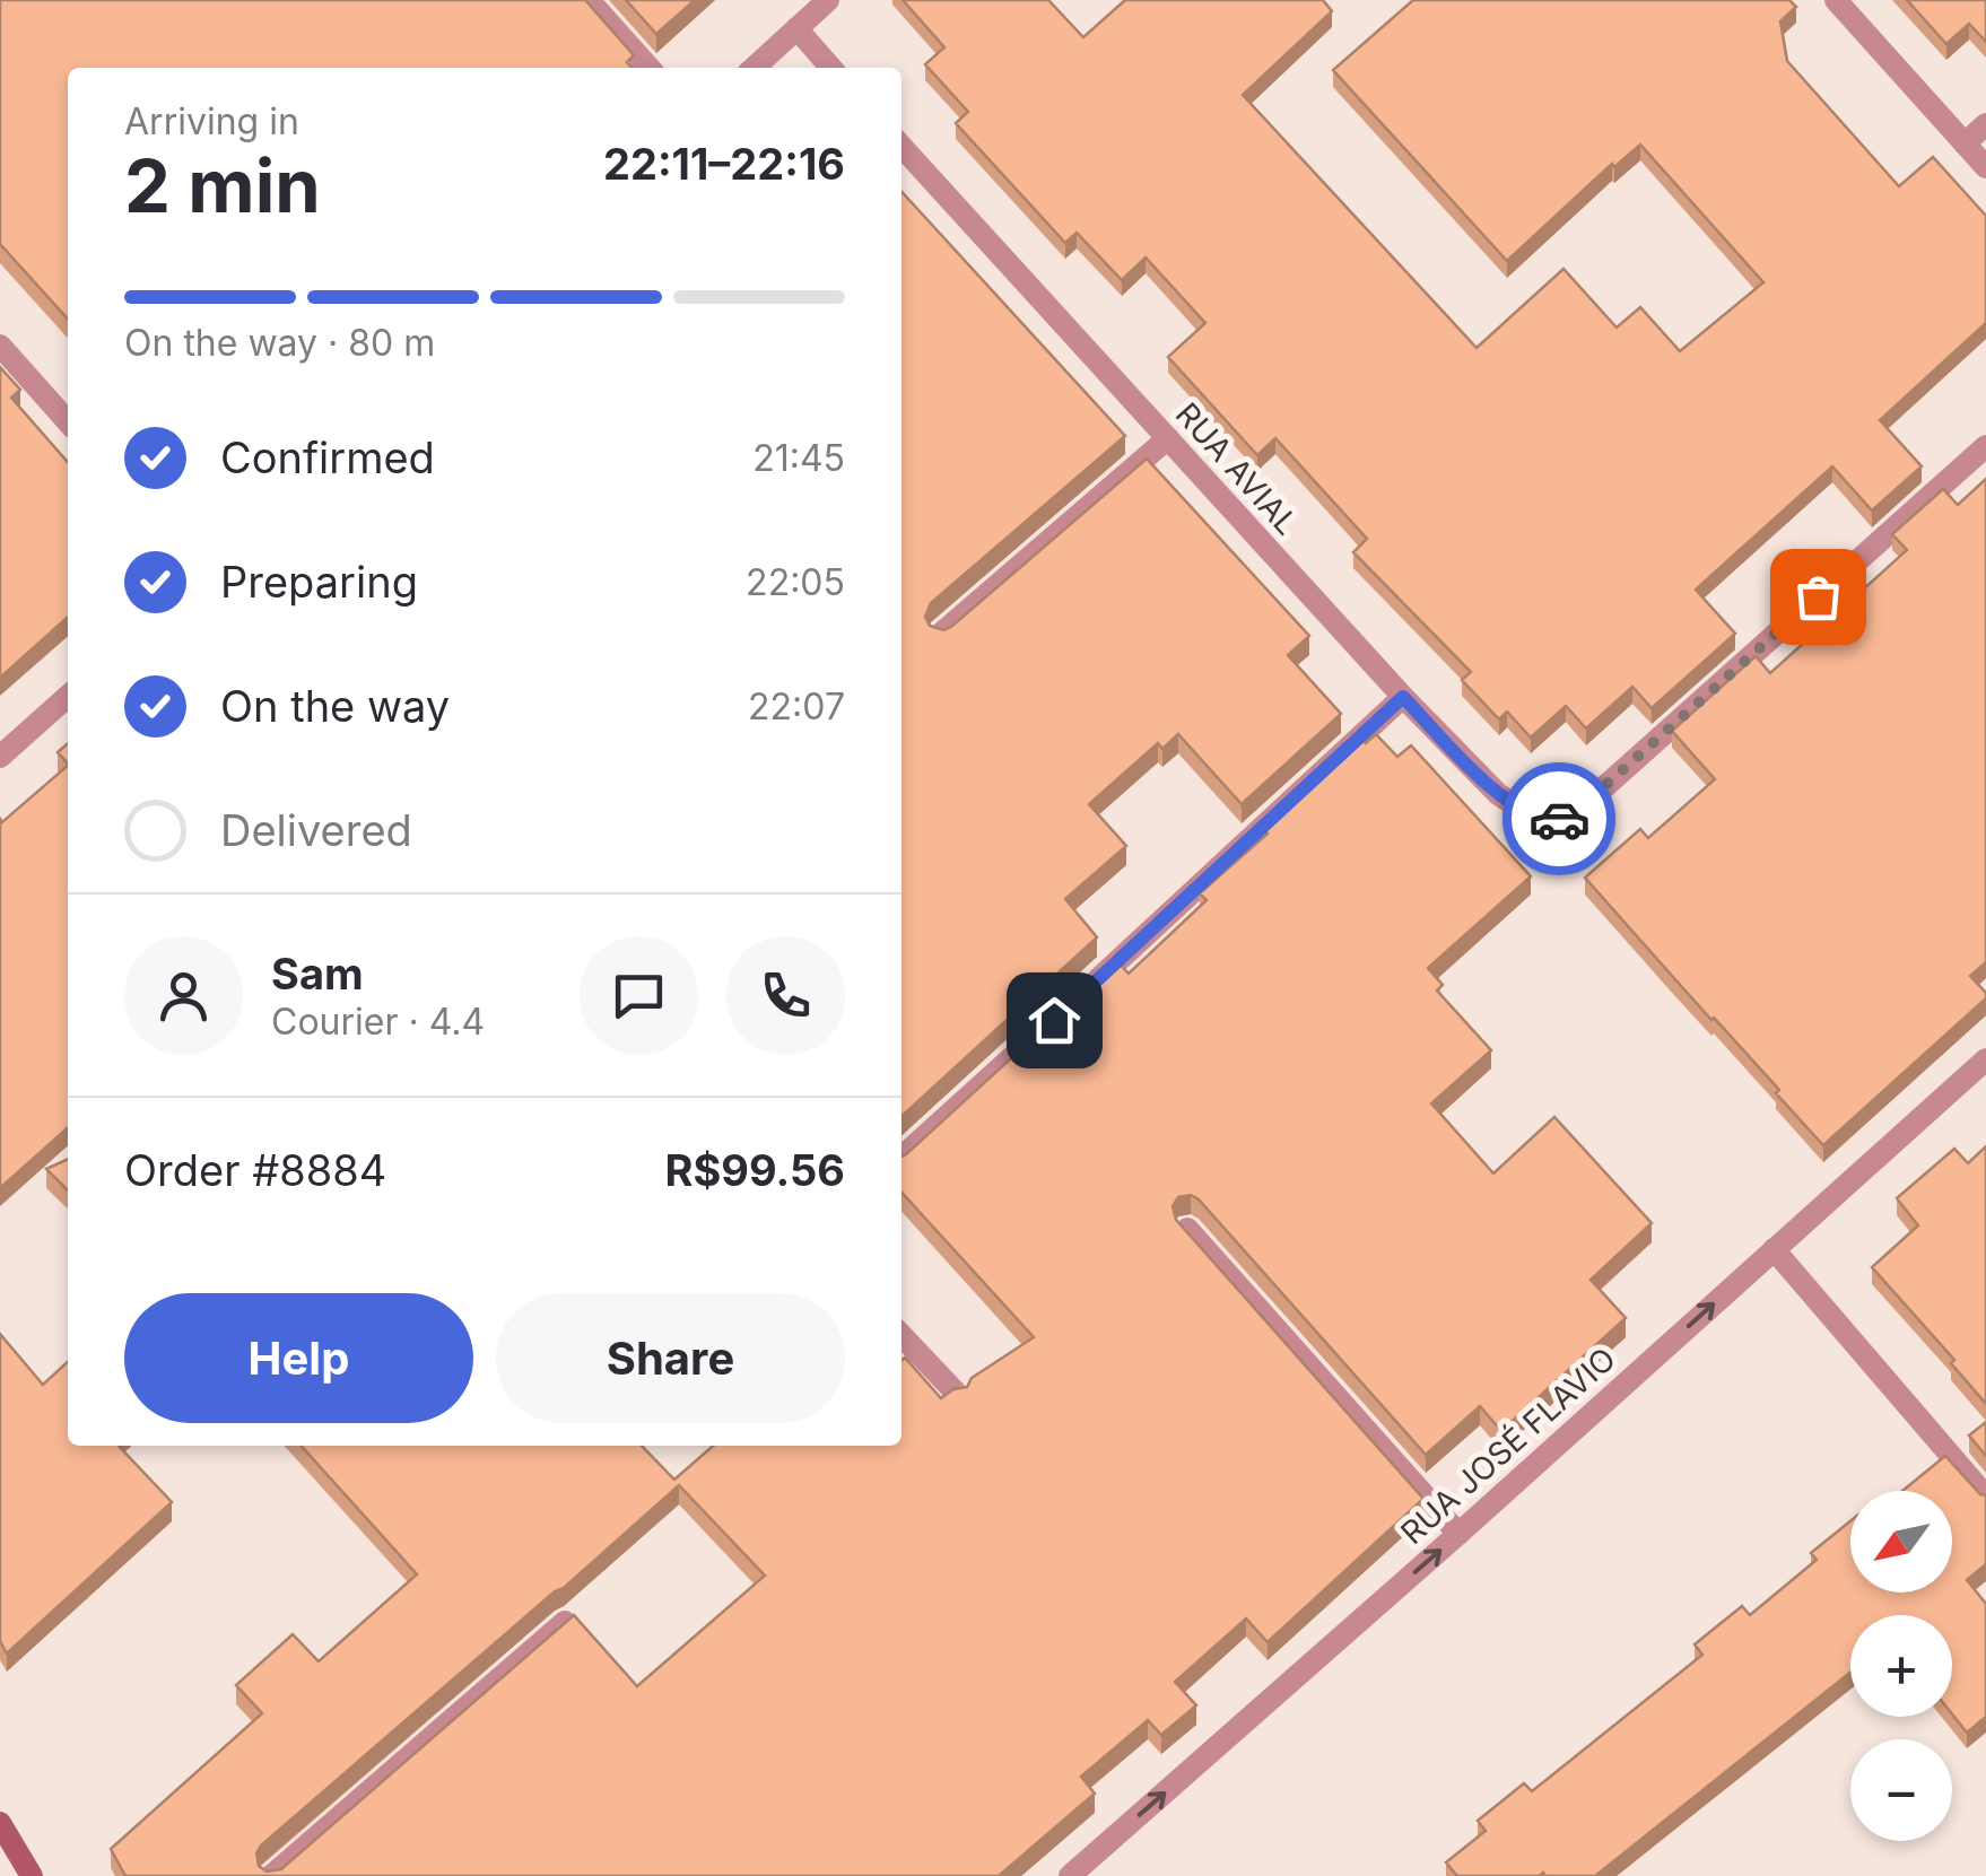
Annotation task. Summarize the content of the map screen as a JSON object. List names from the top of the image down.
{
  "streets": {
    "street": ["RUA AVIAL", "RUA JOSÉ FLAVIO"]
  },
  "one_way": ["RUA JOSÉ FLAVIO"],
  "north": "bottom left",
  "page": {
    "heading": ["2 min", "Arriving in", "22:11–22:16"],
    "panel": [
      "Sam",
      "Courier · 4.4",
      "Order #8884",
      "R$99.56"
    ],
    "bar": "On the way · 80 m",
    "list": [
      ["Confirmed", "21:45"],
      ["Preparing", "22:05"],
      ["On the way", "22:07"],
      "Delivered"
    ],
    "buttons": ["Help", "Share"],
    "map_buttons": ["+", "−"]
  }
}
